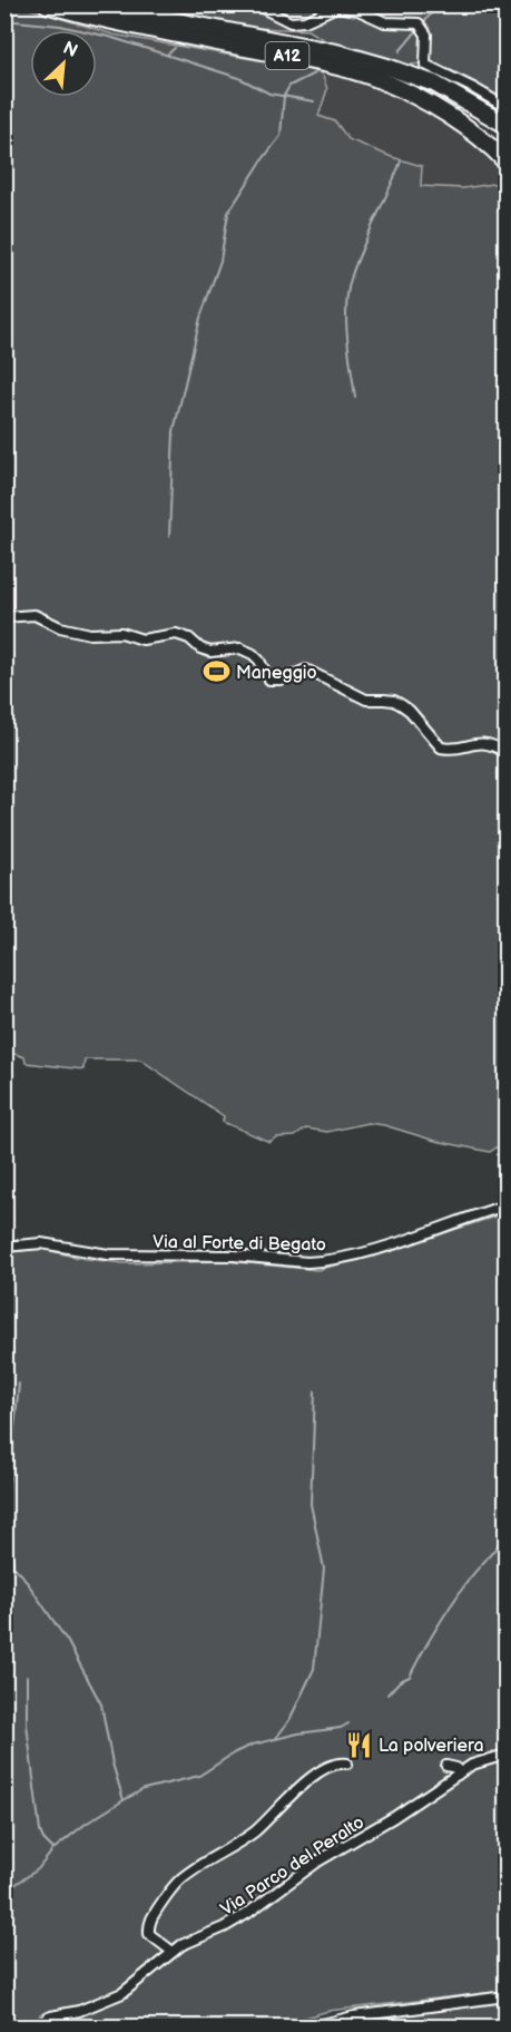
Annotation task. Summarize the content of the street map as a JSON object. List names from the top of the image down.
{
  "streets": {
    "highway": ["A12"],
    "street": ["Via al Forte di Begato", "Via Parco del Peralto"]
  },
  "places": {
    "sports": ["Maneggio"],
    "restaurant": ["La polveriera"]
  },
  "north": "top right"
}
